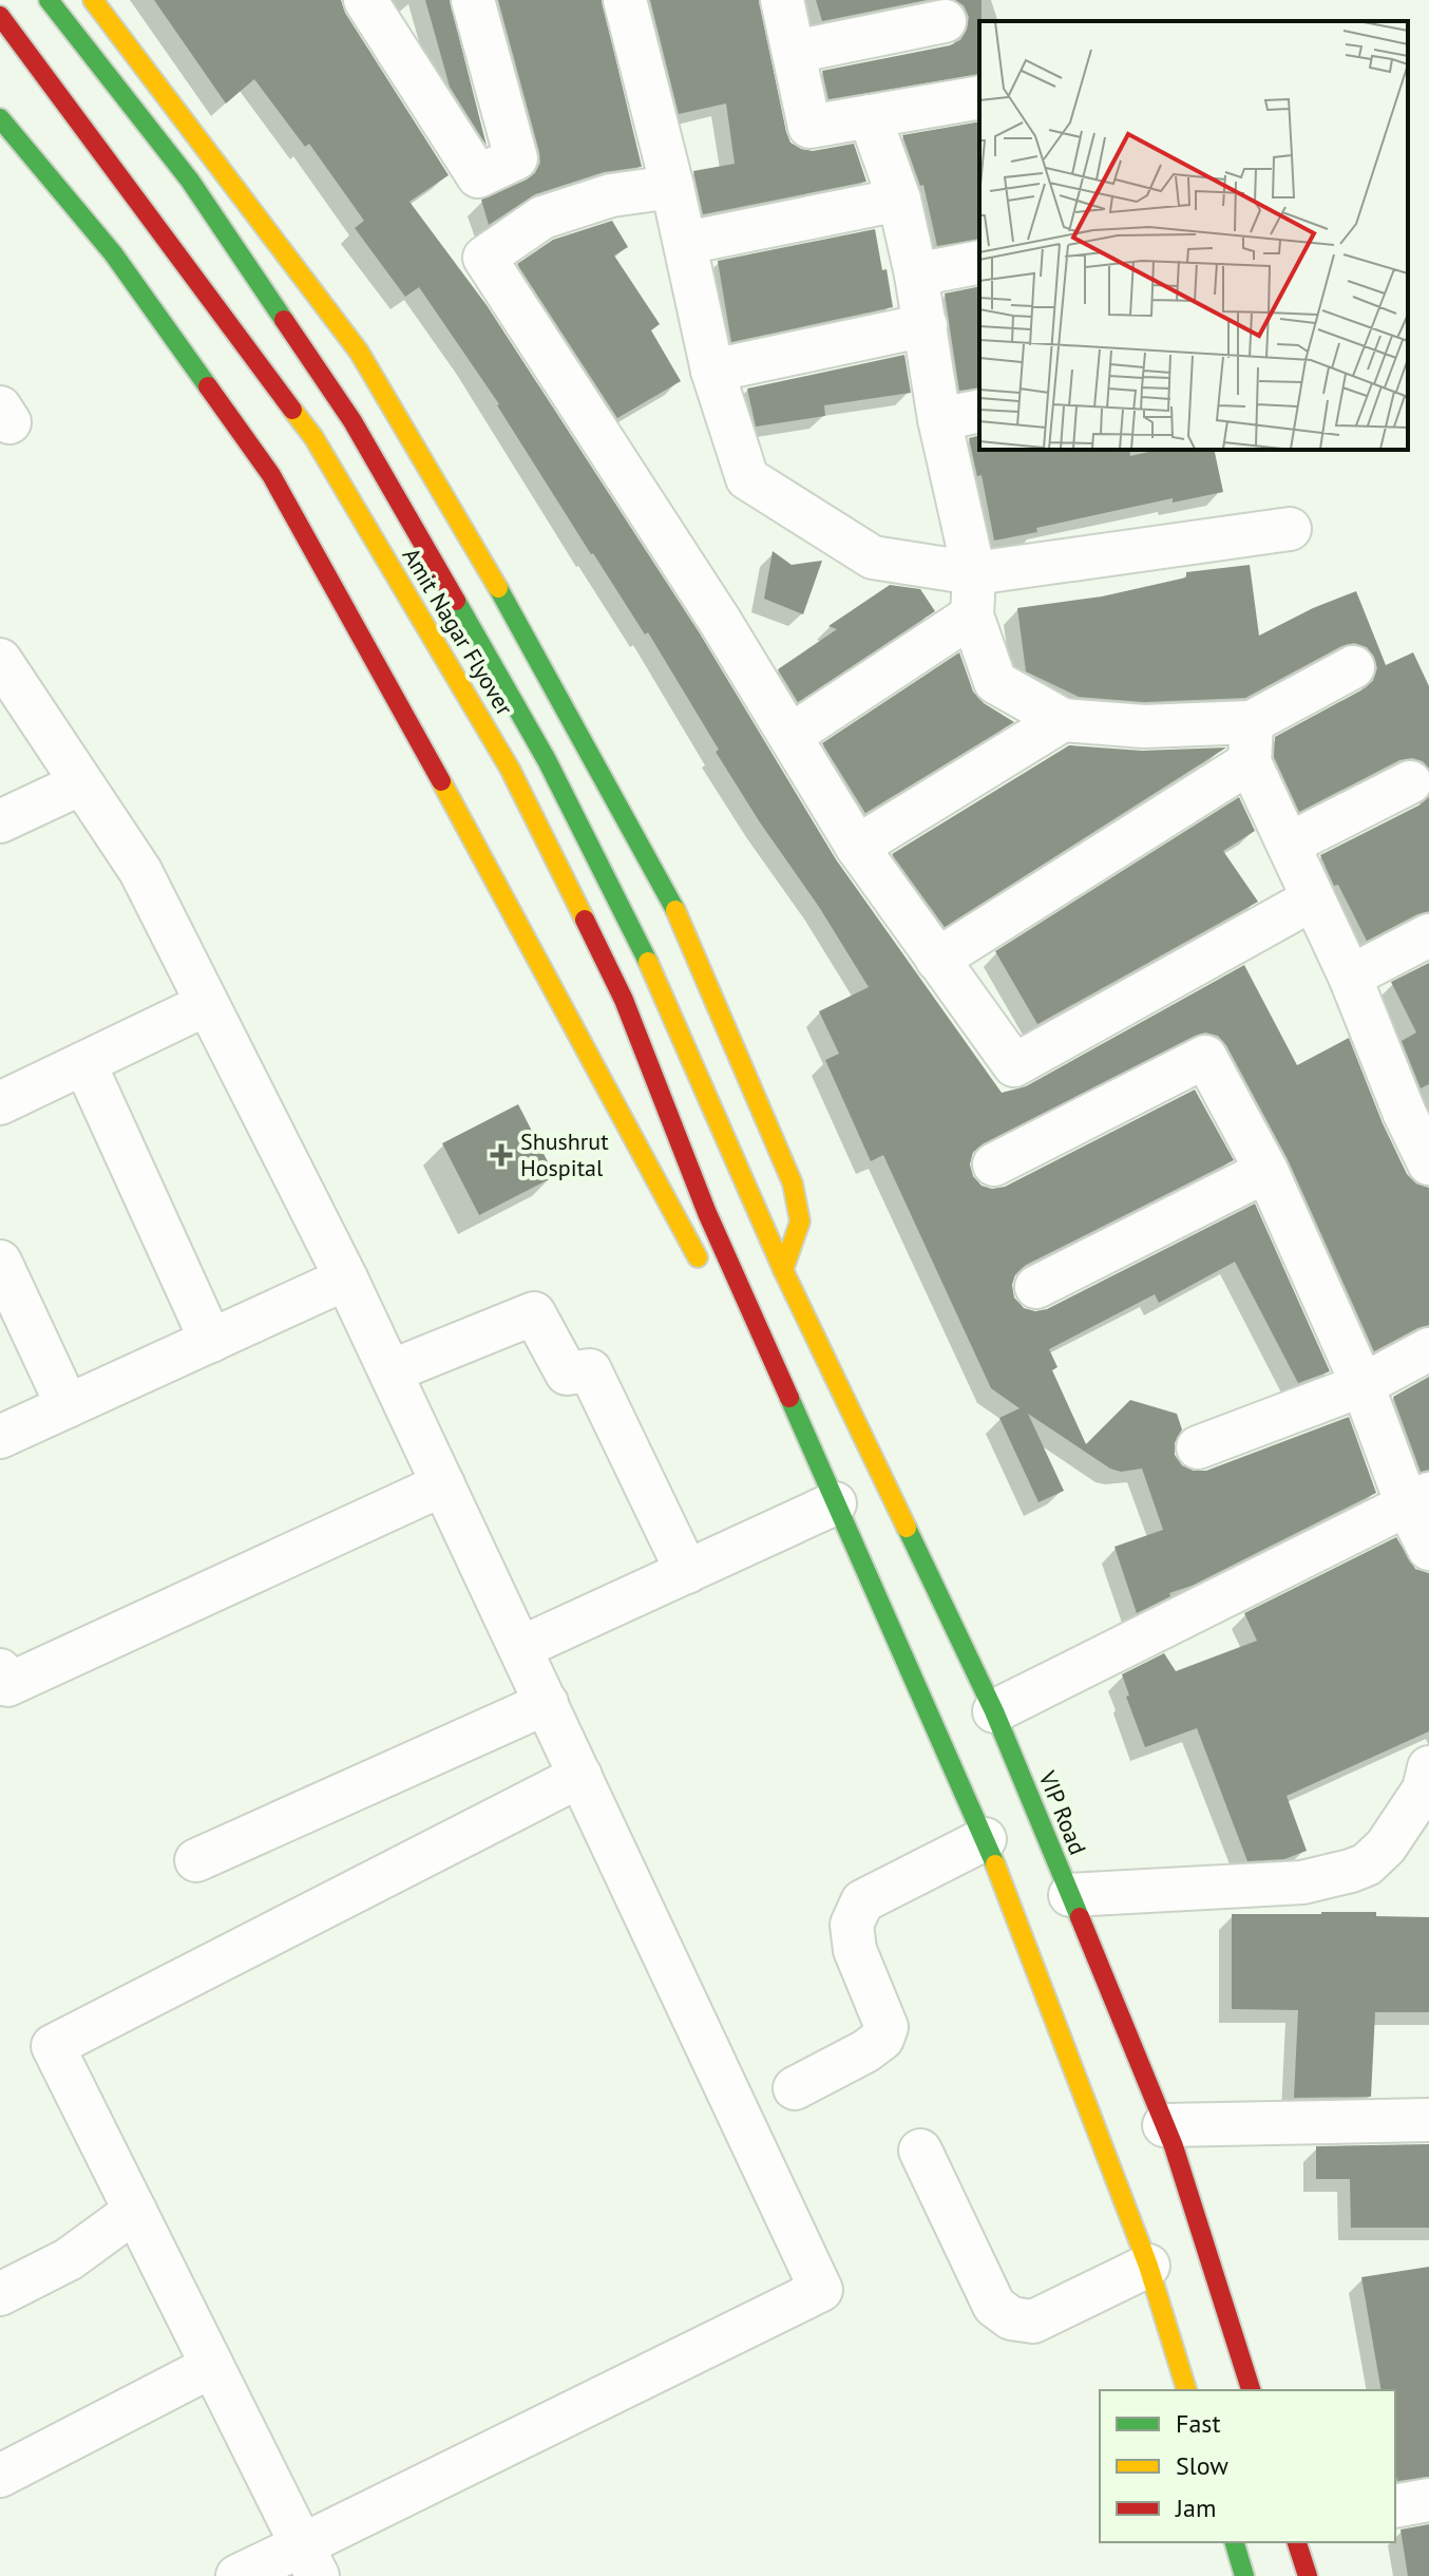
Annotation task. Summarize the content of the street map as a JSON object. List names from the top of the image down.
{
  "streets": {
    "main road": ["Amit Nagar Flyover", "VIP Road"]
  },
  "crossings": [
    ["Amit Nagar Flyover", "VIP Road"]
  ],
  "places": {
    "health": ["Shushrut Hospital"]
  },
  "legend": ["Fast", "Slow", "Jam"]
}
